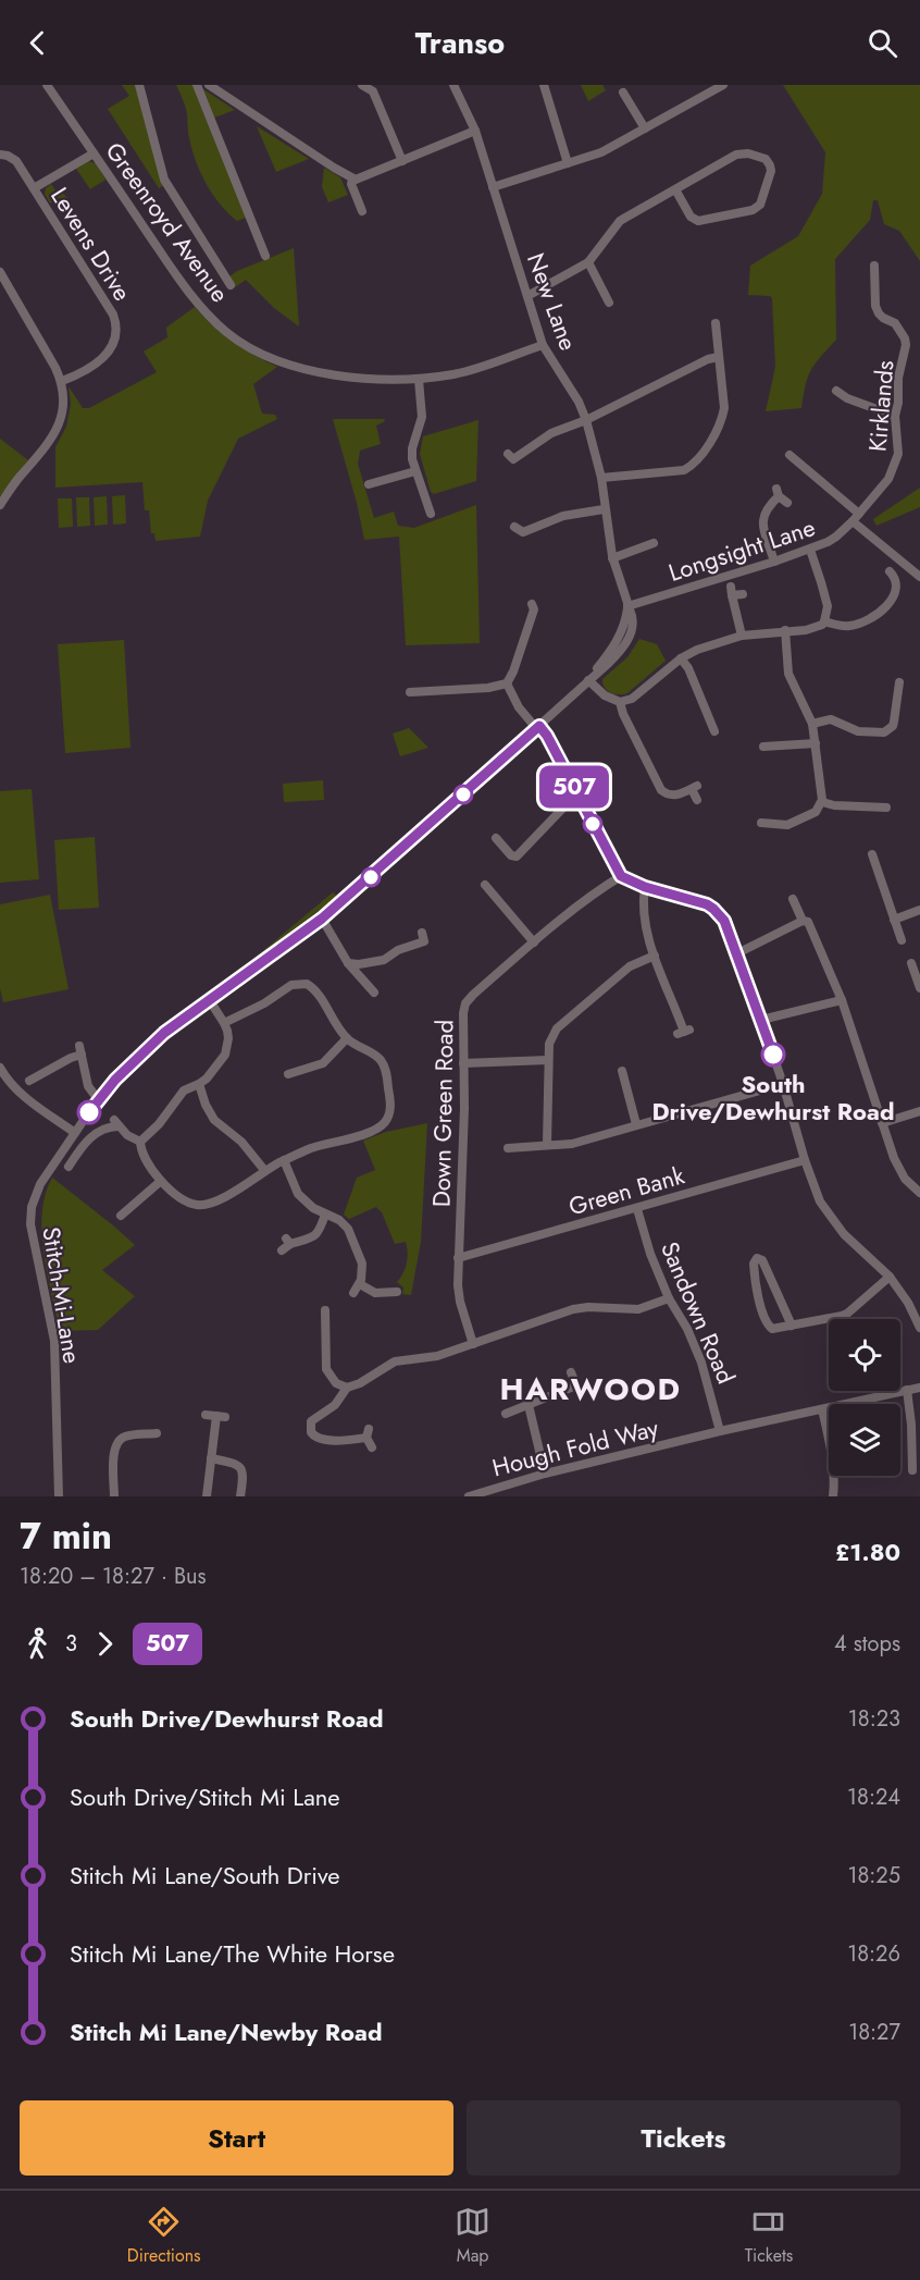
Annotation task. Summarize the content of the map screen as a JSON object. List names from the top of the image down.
{
  "streets": {
    "street": [
      "Greenroyd Avenue",
      "Levens Drive",
      "New Lane",
      "Kirklands",
      "Longsight Lane",
      "Down Green Road",
      "Green Bank",
      "Stitch-Mi-Lane",
      "Sandown Road",
      "Hough Fold Way"
    ]
  },
  "crossings": [
    ["Greenroyd Avenue", "New Lane"],
    ["New Lane", "Longsight Lane"],
    ["New Lane", "Stitch-Mi-Lane"],
    ["Kirklands", "Longsight Lane"],
    ["Longsight Lane", "Stitch-Mi-Lane"],
    ["Down Green Road", "Green Bank"],
    ["Green Bank", "Sandown Road"],
    ["Sandown Road", "Hough Fold Way"]
  ],
  "districts": ["HARWOOD"],
  "places": ["South Drive/Dewhurst Road"],
  "lines": ["bus line 507"],
  "page": {
    "header": "Transo",
    "on_map": "507",
    "heading": ["7 min", "18:20 – 18:27 · Bus", "£1.80"],
    "legs": ["3", "507", "4 stops"],
    "list": [
      {
        "name": "South Drive/Dewhurst Road",
        "value": "18:23"
      },
      {
        "name": "South Drive/Stitch Mi Lane",
        "value": "18:24"
      },
      {
        "name": "Stitch Mi Lane/South Drive",
        "value": "18:25"
      },
      {
        "name": "Stitch Mi Lane/The White Horse",
        "value": "18:26"
      },
      {
        "name": "Stitch Mi Lane/Newby Road",
        "value": "18:27"
      }
    ],
    "buttons": ["Start", "Tickets"],
    "tabs": ["Directions", "Map", "Tickets"]
  }
}
